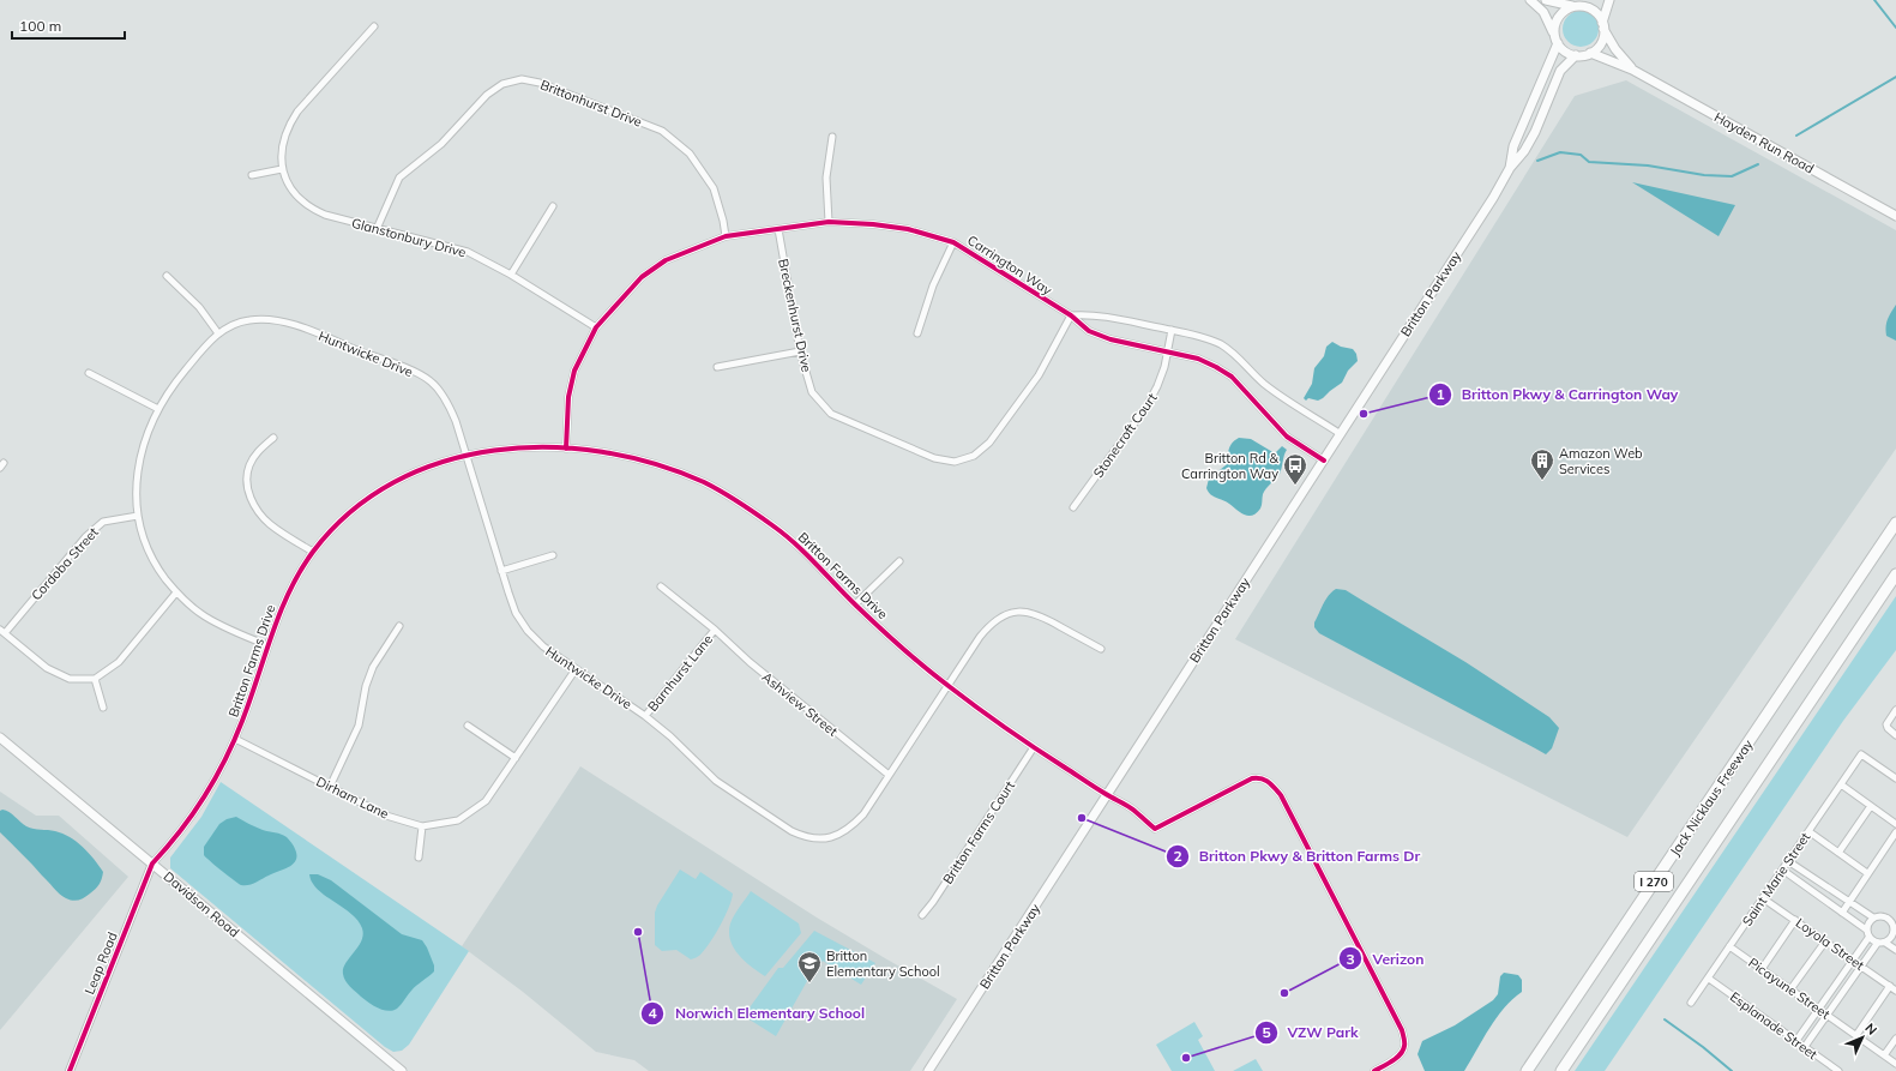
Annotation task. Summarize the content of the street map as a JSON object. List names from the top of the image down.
{
  "streets": {
    "highway": ["Jack Nicklaus Freeway", "I 270"],
    "main road": ["Hayden Run Road", "Britton Parkway", "Davidson Road"],
    "street": [
      "Brittonhurst Drive",
      "Glanstonbury Drive",
      "Carrington Way",
      "Breckenhurst Drive",
      "Huntwicke Drive",
      "Stonecroft Court",
      "Cordoba Street",
      "Britton Farms Drive",
      "Barnhurst Lane",
      "Ashview Street",
      "Dirham Lane",
      "Britton Farms Court",
      "Saint Marie Street",
      "Loyola Street",
      "Leap Road",
      "Picayune Street",
      "Esplanade Street"
    ]
  },
  "crossings": [
    ["Brittonhurst Drive", "Glanstonbury Drive"],
    ["Brittonhurst Drive", "Carrington Way"],
    ["Hayden Run Road", "Britton Parkway"],
    ["Glanstonbury Drive", "Carrington Way"],
    ["Carrington Way", "Britton Parkway"],
    ["Carrington Way", "Breckenhurst Drive"],
    ["Carrington Way", "Stonecroft Court"],
    ["Carrington Way", "Britton Farms Drive"],
    ["Britton Parkway", "Britton Farms Drive"],
    ["Huntwicke Drive", "Cordoba Street"],
    ["Huntwicke Drive", "Britton Farms Drive"],
    ["Huntwicke Drive", "Barnhurst Lane"],
    ["Huntwicke Drive", "Ashview Street"],
    ["Huntwicke Drive", "Dirham Lane"],
    ["Britton Farms Drive", "Dirham Lane"],
    ["Britton Farms Drive", "Britton Farms Court"],
    ["Britton Farms Drive", "Davidson Road"],
    ["Britton Farms Drive", "Leap Road"],
    ["Barnhurst Lane", "Ashview Street"],
    ["Saint Marie Street", "Loyola Street"],
    ["Saint Marie Street", "Picayune Street"],
    ["Saint Marie Street", "Esplanade Street"],
    ["Davidson Road", "Leap Road"]
  ],
  "places": {
    "other": [
      "Britton Pkwy & Carrington Way",
      "Britton Pkwy & Britton Farms Dr",
      "Norwich Elementary School",
      "Verizon",
      "VZW Park"
    ],
    "building": ["Amazon Web Services"],
    "bus stop": ["Britton Rd & Carrington Way"],
    "school or university": ["Britton Elementary School"]
  },
  "scale_bar": "100 m",
  "north": "top right"
}
